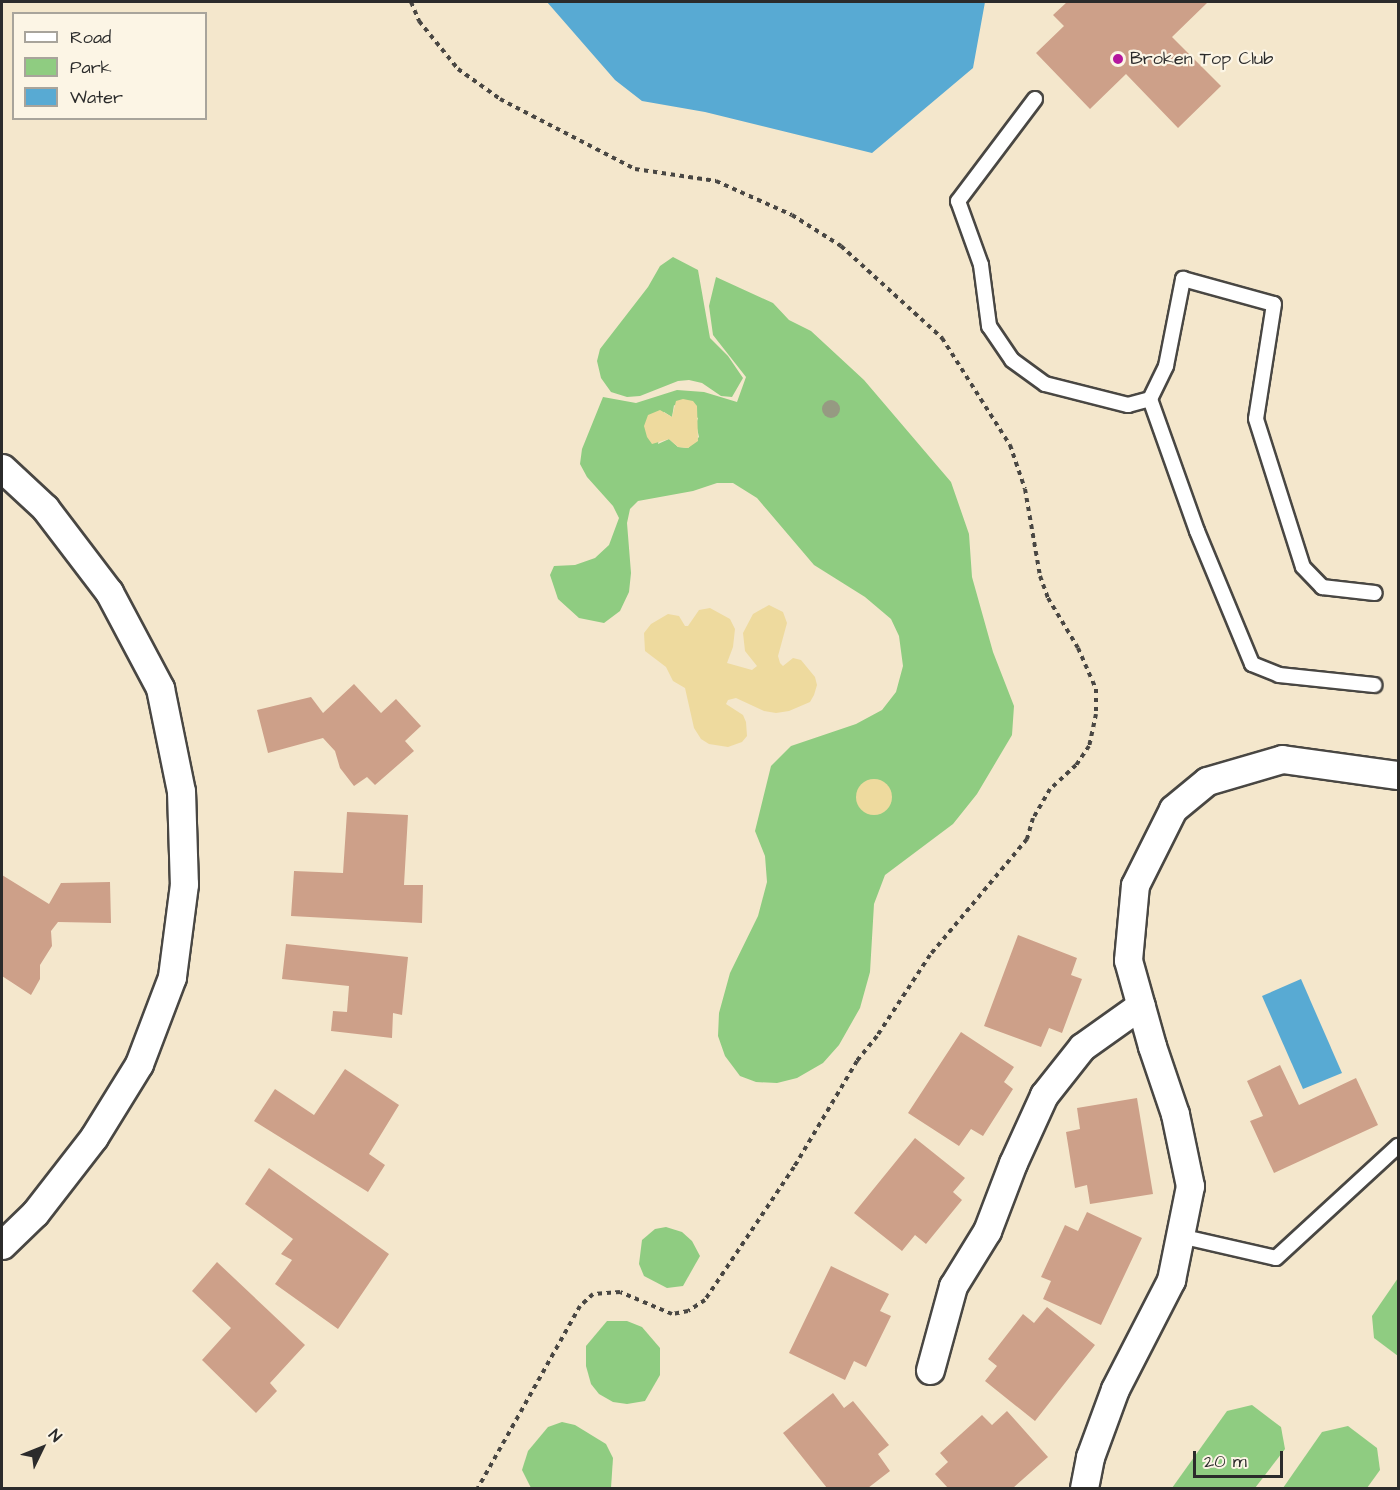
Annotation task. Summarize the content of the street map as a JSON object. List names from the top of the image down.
{
  "places": ["Broken Top Club"],
  "legend": ["Road", "Park", "Water"],
  "scale_bar": "20 m",
  "north": "top right"
}
